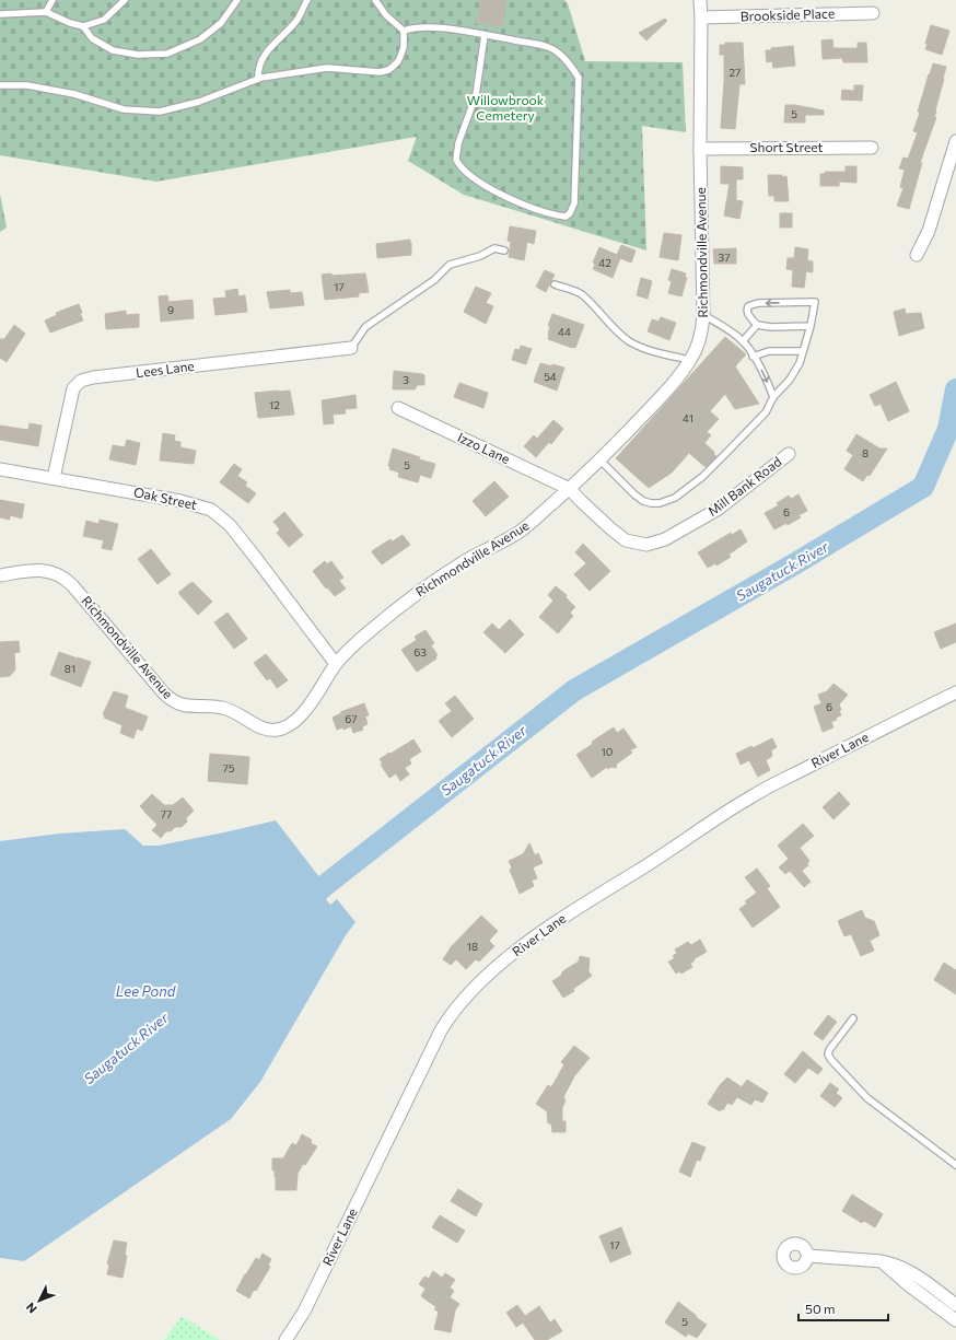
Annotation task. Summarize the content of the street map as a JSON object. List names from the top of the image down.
{
  "streets": {
    "street": [
      "Brookside Place",
      "Short Street",
      "Richmondville Avenue",
      "Lees Lane",
      "Izzo Lane",
      "Mill Bank Road",
      "Oak Street",
      "River Lane"
    ]
  },
  "crossings": [
    ["Brookside Place", "Richmondville Avenue"],
    ["Short Street", "Richmondville Avenue"],
    ["Richmondville Avenue", "Izzo Lane"],
    ["Richmondville Avenue", "Mill Bank Road"],
    ["Richmondville Avenue", "Oak Street"],
    ["Lees Lane", "Oak Street"],
    ["Izzo Lane", "Mill Bank Road"]
  ],
  "water": ["Saugatuck River", "Lee Pond"],
  "parks": ["Willowbrook Cemetery"],
  "house_numbers": [
    "27",
    "5",
    "37",
    "42",
    "17",
    "9",
    "44",
    "54",
    "3",
    "12",
    "41",
    "8",
    "5",
    "6",
    "63",
    "81",
    "6",
    "67",
    "10",
    "75",
    "77",
    "18",
    "17",
    "5"
  ],
  "scale_bar": "50 m",
  "north": "bottom left"
}
